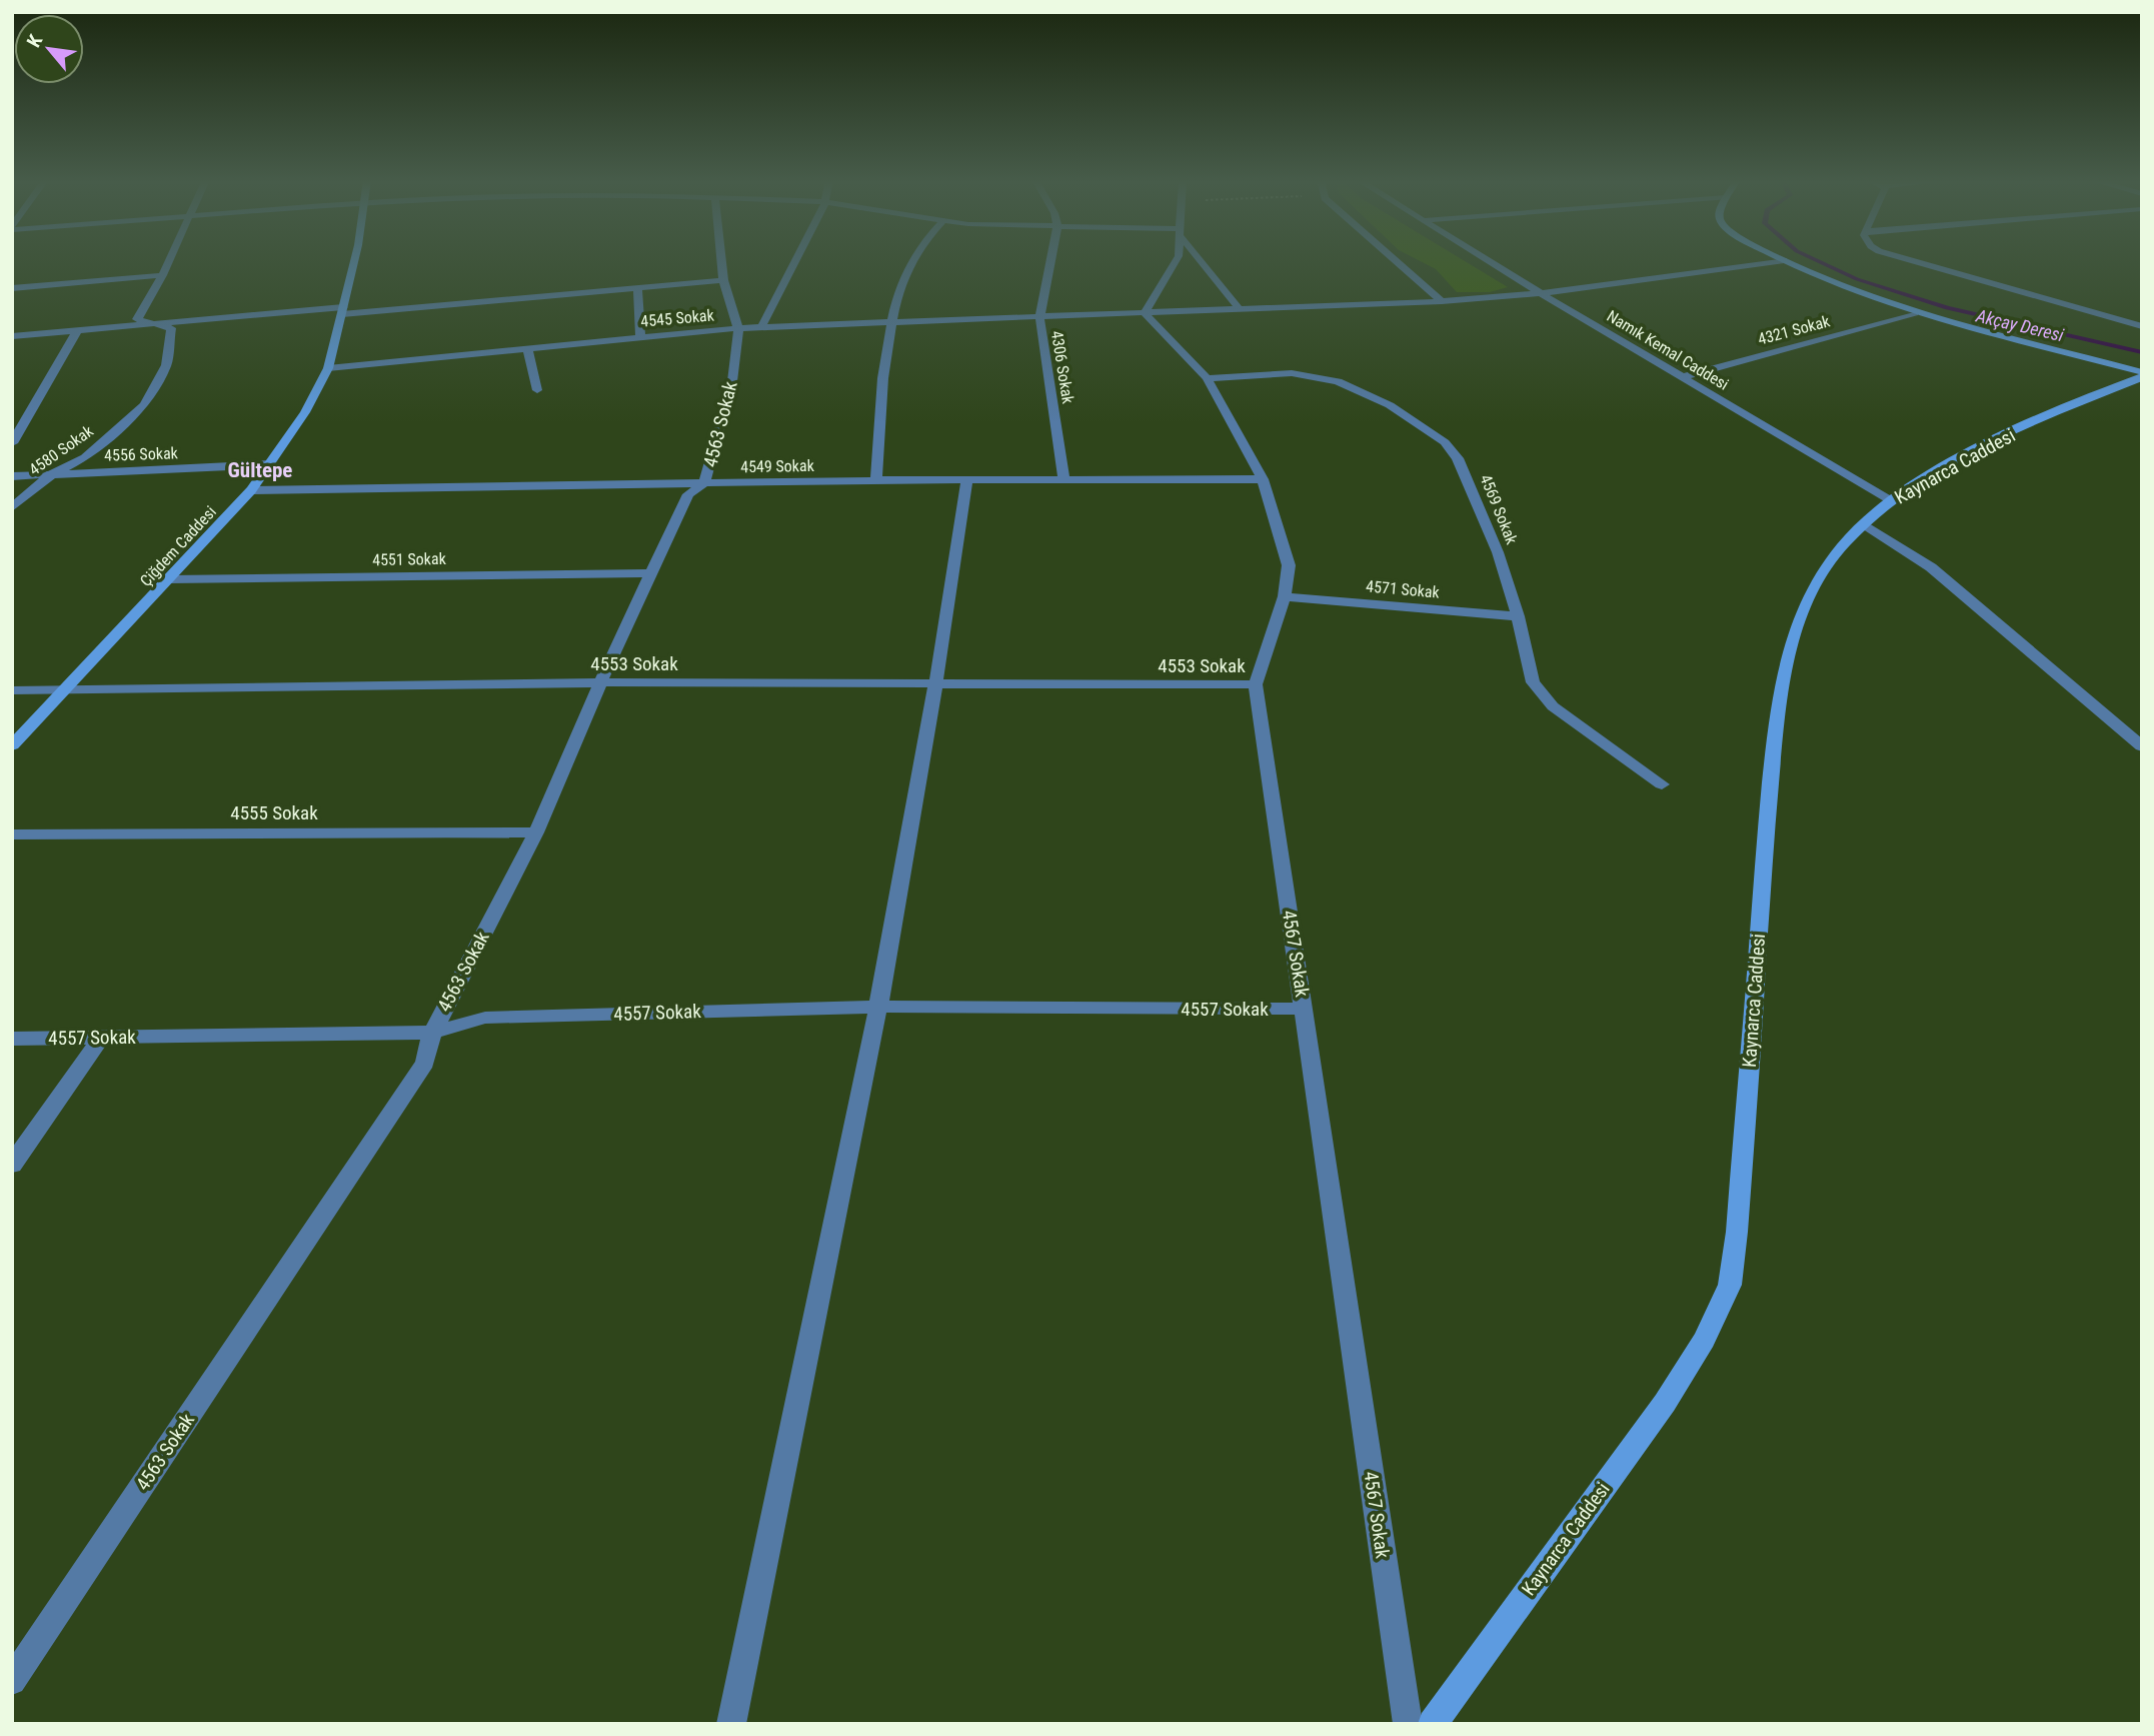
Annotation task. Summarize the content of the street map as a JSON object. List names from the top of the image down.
{
  "streets": {
    "street": [
      "4545 Sokak",
      "4321 Sokak",
      "Namık Kemal Caddesi",
      "4306 Sokak",
      "4563 Sokak",
      "4580 Sokak",
      "4556 Sokak",
      "4549 Sokak",
      "Kaynarca Caddesi",
      "4569 Sokak",
      "Çiğdem Caddesi",
      "4551 Sokak",
      "4571 Sokak",
      "4553 Sokak",
      "4555 Sokak",
      "4567 Sokak",
      "4557 Sokak"
    ]
  },
  "crossings": [
    ["4545 Sokak", "Namık Kemal Caddesi"],
    ["4545 Sokak", "4306 Sokak"],
    ["4545 Sokak", "4563 Sokak"],
    ["4545 Sokak", "Çiğdem Caddesi"],
    ["4545 Sokak", "4567 Sokak"],
    ["4321 Sokak", "Namık Kemal Caddesi"],
    ["Namık Kemal Caddesi", "Kaynarca Caddesi"],
    ["4306 Sokak", "4549 Sokak"],
    ["4563 Sokak", "4549 Sokak"],
    ["4563 Sokak", "4551 Sokak"],
    ["4563 Sokak", "4553 Sokak"],
    ["4563 Sokak", "4555 Sokak"],
    ["4563 Sokak", "4557 Sokak"],
    ["4580 Sokak", "4556 Sokak"],
    ["4556 Sokak", "Çiğdem Caddesi"],
    ["4549 Sokak", "Çiğdem Caddesi"],
    ["4549 Sokak", "4567 Sokak"],
    ["4569 Sokak", "4571 Sokak"],
    ["4569 Sokak", "4567 Sokak"],
    ["Çiğdem Caddesi", "4551 Sokak"],
    ["Çiğdem Caddesi", "4553 Sokak"],
    ["4571 Sokak", "4567 Sokak"],
    ["4553 Sokak", "4567 Sokak"],
    ["4567 Sokak", "4557 Sokak"]
  ],
  "districts": ["Gültepe"],
  "water": ["Akçay Deresi"],
  "north": "top left"
}
